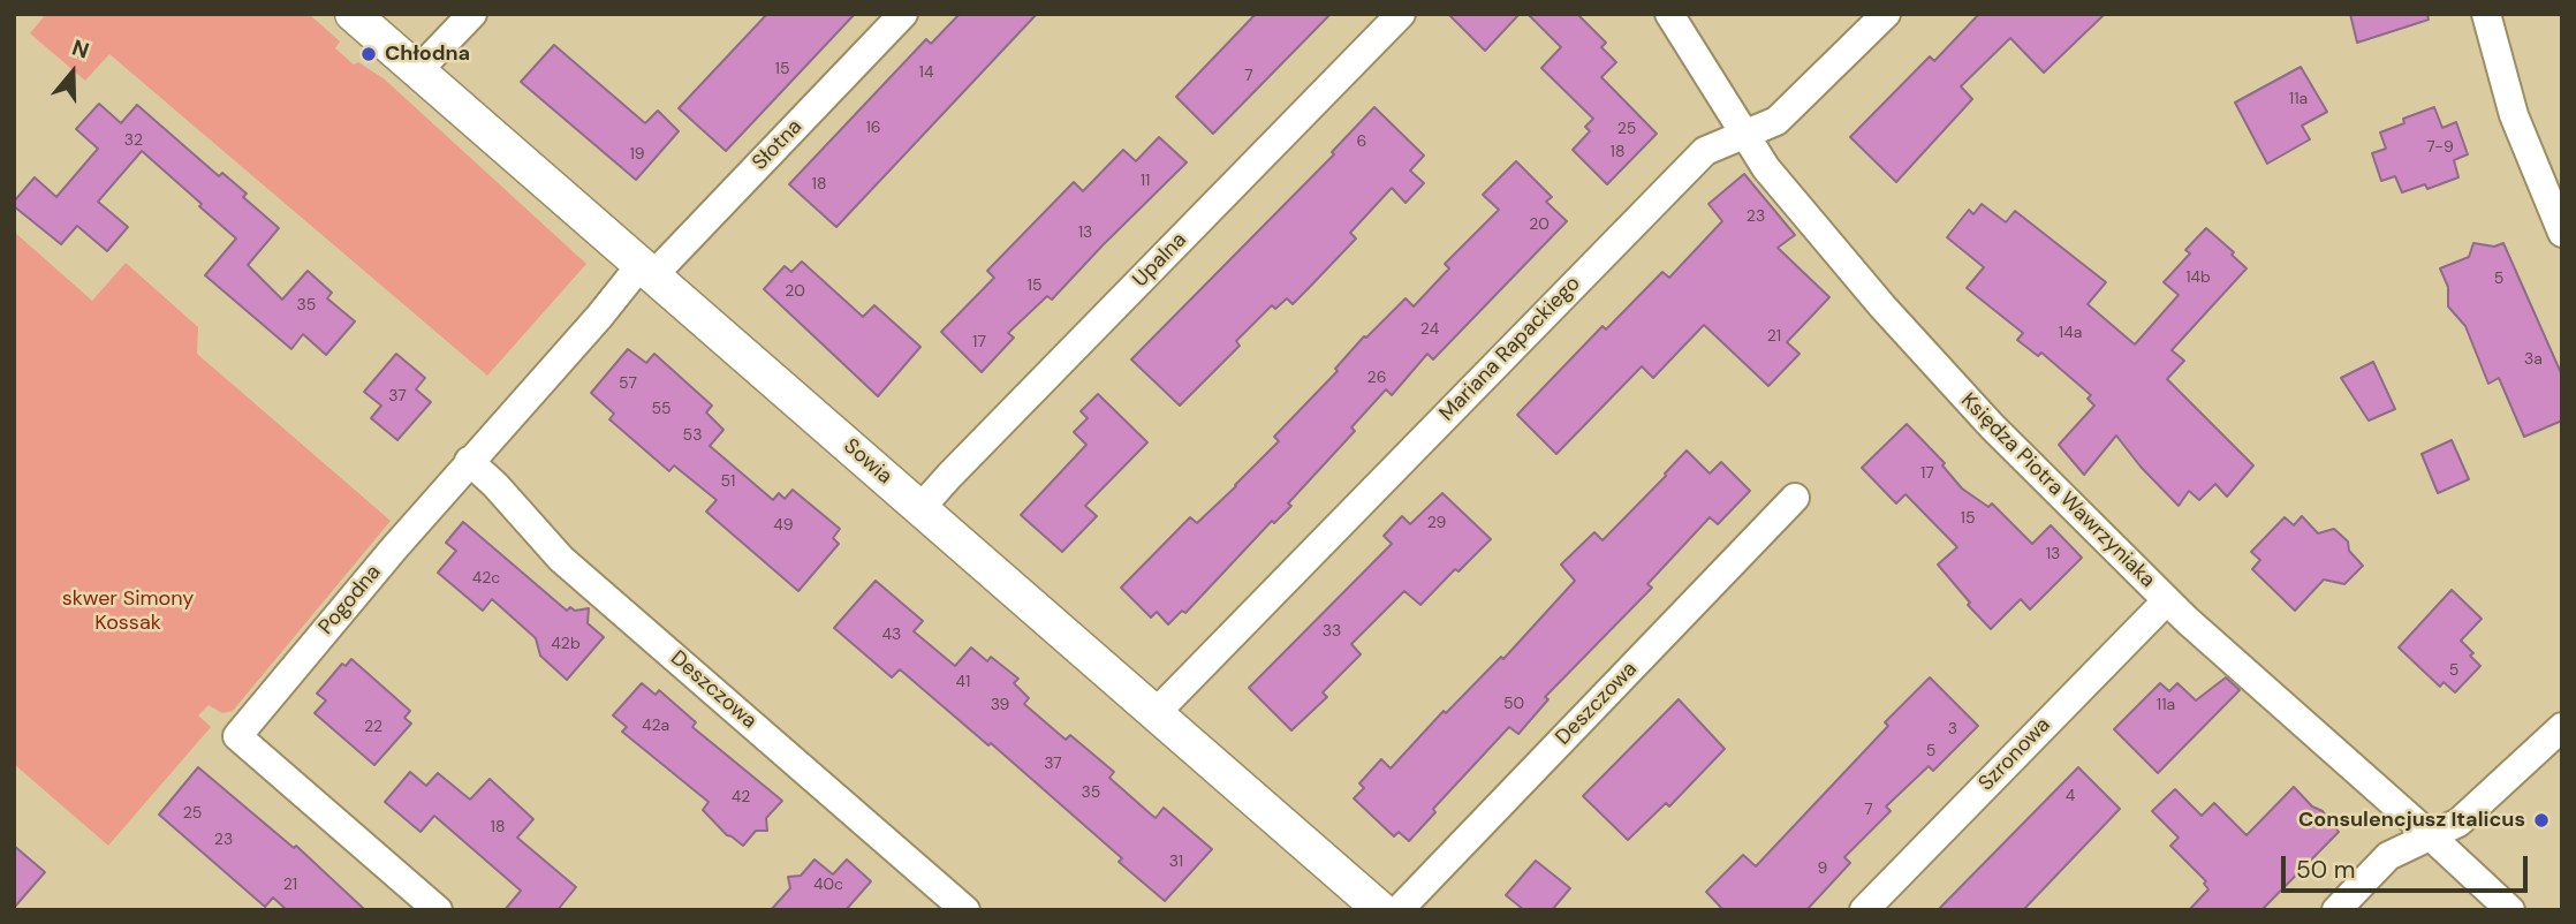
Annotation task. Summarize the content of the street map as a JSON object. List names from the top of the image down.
{
  "streets": {
    "street": [
      "Słotna",
      "Upalna",
      "Mariana Rapackiego",
      "Sowia",
      "Księdza Piotra Wawrzyniaka",
      "Pogodna",
      "Deszczowa",
      "Szronowa"
    ]
  },
  "crossings": [
    ["Słotna", "Sowia"],
    ["Słotna", "Pogodna"],
    ["Upalna", "Sowia"],
    ["Mariana Rapackiego", "Sowia"],
    ["Mariana Rapackiego", "Księdza Piotra Wawrzyniaka"],
    ["Sowia", "Pogodna"],
    ["Księdza Piotra Wawrzyniaka", "Szronowa"],
    ["Pogodna", "Deszczowa"]
  ],
  "parks": ["skwer Simony Kossak"],
  "places": ["Chłodna", "Consulencjusz Italicus"],
  "house_numbers": [
    "15",
    "14",
    "7",
    "11a",
    "16",
    "25",
    "32",
    "6",
    "7-9",
    "18",
    "19",
    "11",
    "18",
    "23",
    "20",
    "13",
    "14b",
    "5",
    "15",
    "20",
    "35",
    "24",
    "14a",
    "21",
    "17",
    "3a",
    "26",
    "57",
    "37",
    "55",
    "53",
    "17",
    "51",
    "15",
    "29",
    "49",
    "13",
    "42c",
    "33",
    "43",
    "42b",
    "5",
    "41",
    "50",
    "39",
    "11a",
    "42a",
    "22",
    "3",
    "5",
    "37",
    "35",
    "4",
    "42",
    "7",
    "25",
    "18",
    "23",
    "31",
    "9",
    "21",
    "40c"
  ],
  "scale_bar": "50 m",
  "north": "top"
}
